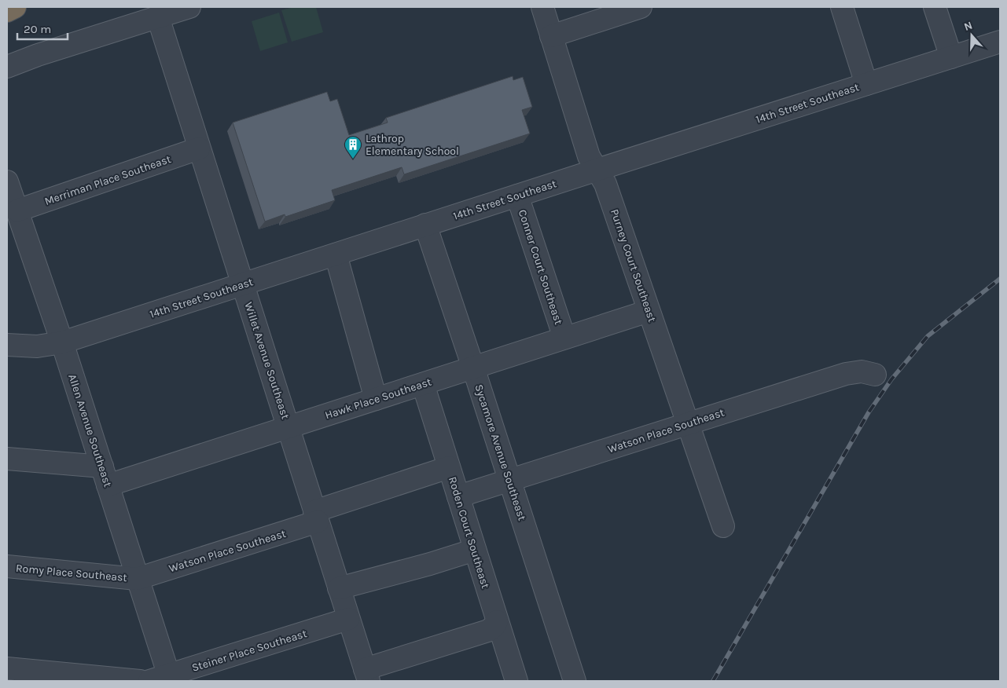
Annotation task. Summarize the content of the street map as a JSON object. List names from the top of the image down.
{
  "streets": {
    "street": [
      "14th Street Southeast",
      "Merriman Place Southeast",
      "Purney Court Southeast",
      "Conner Court Southeast",
      "Willet Avenue Southeast",
      "Hawk Place Southeast",
      "Allen Avenue Southeast",
      "Watson Place Southeast",
      "Sycamore Avenue Southeast",
      "Roden Court Southeast",
      "Romy Place Southeast",
      "Steiner Place Southeast"
    ]
  },
  "crossings": [
    ["14th Street Southeast", "Purney Court Southeast"],
    ["14th Street Southeast", "Conner Court Southeast"],
    ["14th Street Southeast", "Willet Avenue Southeast"],
    ["14th Street Southeast", "Allen Avenue Southeast"],
    ["14th Street Southeast", "Sycamore Avenue Southeast"],
    ["Merriman Place Southeast", "Willet Avenue Southeast"],
    ["Merriman Place Southeast", "Allen Avenue Southeast"],
    ["Purney Court Southeast", "Hawk Place Southeast"],
    ["Purney Court Southeast", "Watson Place Southeast"],
    ["Conner Court Southeast", "Hawk Place Southeast"],
    ["Willet Avenue Southeast", "Hawk Place Southeast"],
    ["Willet Avenue Southeast", "Watson Place Southeast"],
    ["Willet Avenue Southeast", "Steiner Place Southeast"],
    ["Hawk Place Southeast", "Allen Avenue Southeast"],
    ["Hawk Place Southeast", "Sycamore Avenue Southeast"],
    ["Hawk Place Southeast", "Roden Court Southeast"],
    ["Allen Avenue Southeast", "Watson Place Southeast"],
    ["Allen Avenue Southeast", "Romy Place Southeast"],
    ["Allen Avenue Southeast", "Steiner Place Southeast"],
    ["Watson Place Southeast", "Sycamore Avenue Southeast"],
    ["Watson Place Southeast", "Roden Court Southeast"],
    ["Watson Place Southeast", "Romy Place Southeast"]
  ],
  "places": {
    "building": ["Lathrop Elementary School"]
  },
  "scale_bar": "20 m",
  "north": "top"
}
